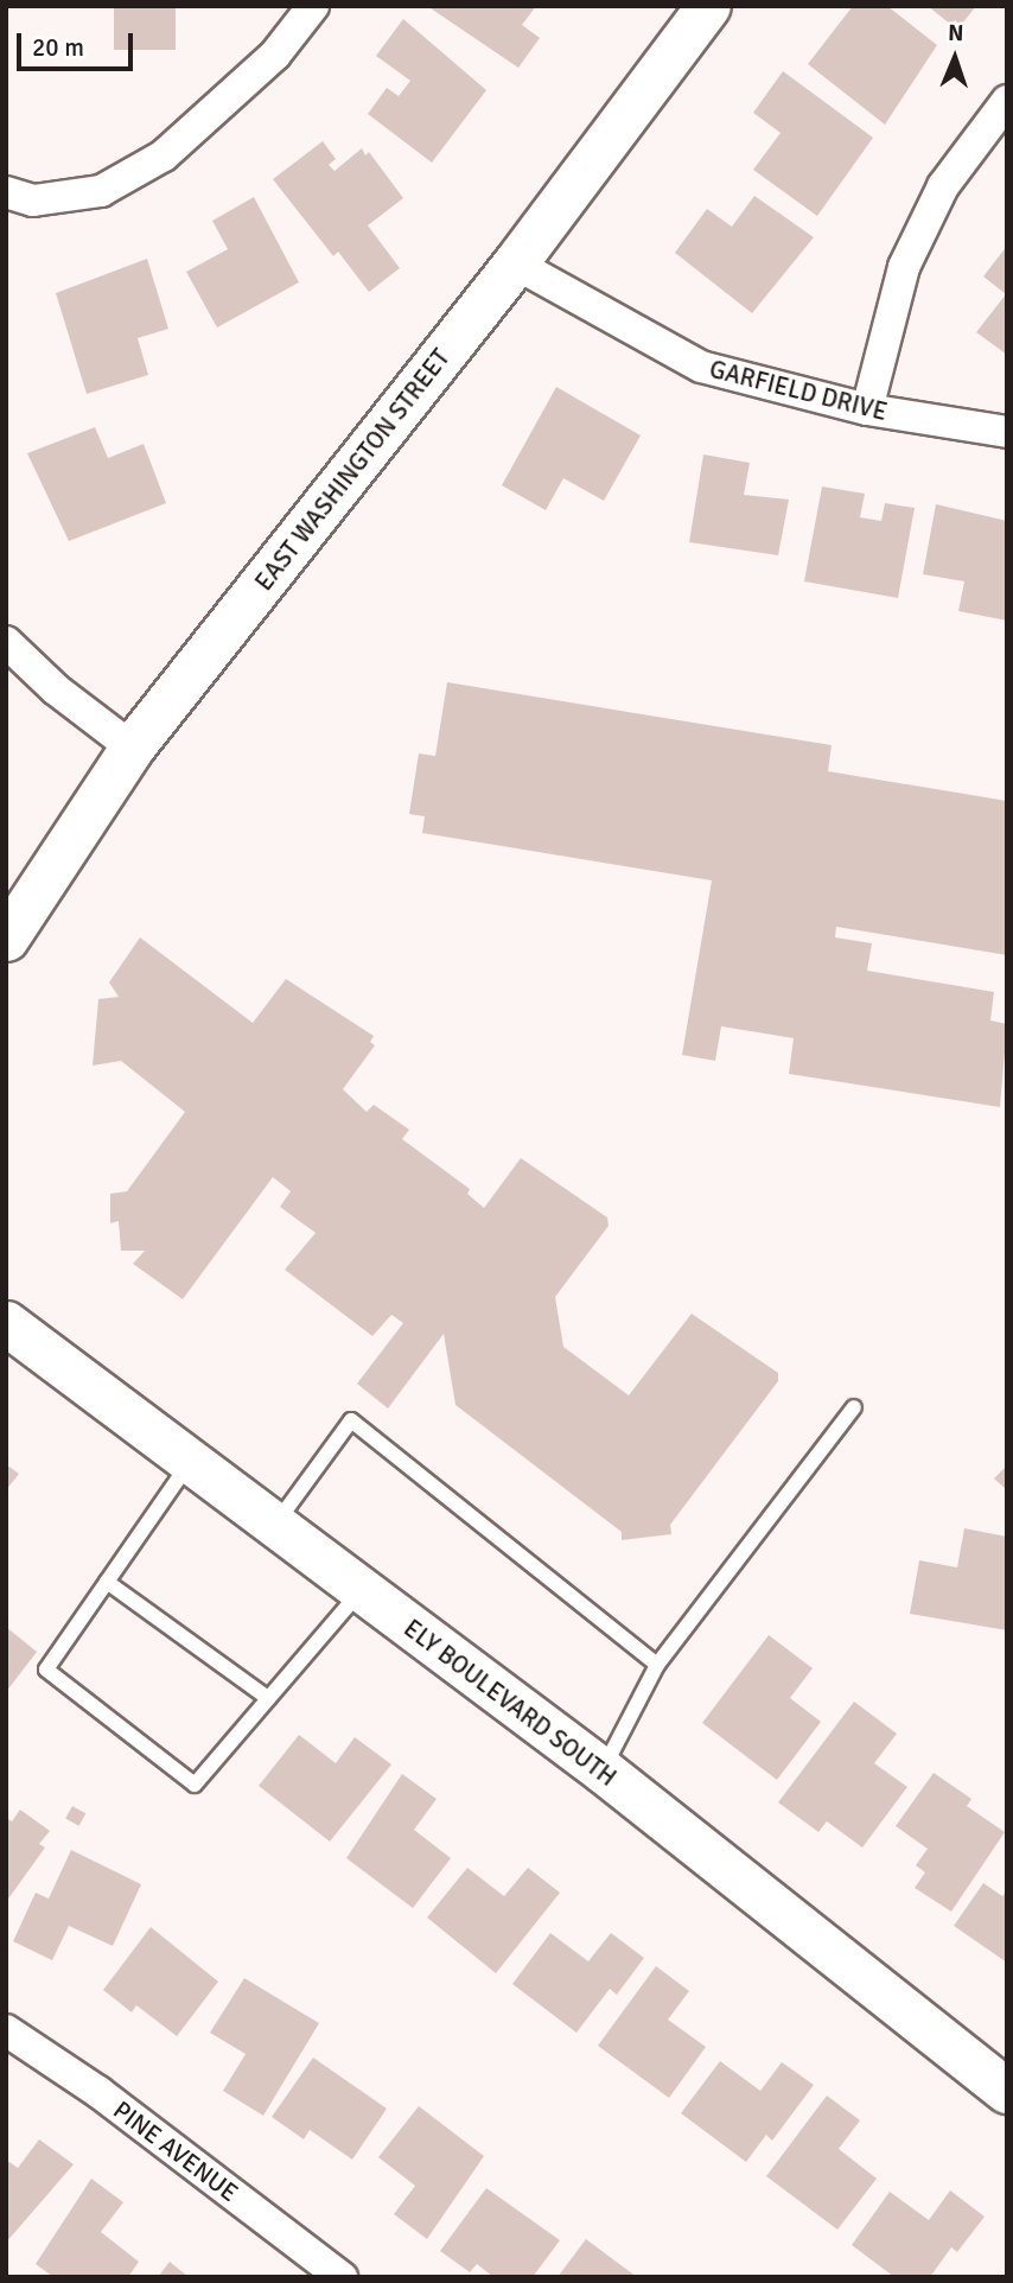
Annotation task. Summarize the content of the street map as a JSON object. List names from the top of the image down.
{
  "streets": {
    "main road": ["EAST WASHINGTON STREET", "ELY BOULEVARD SOUTH"],
    "street": ["GARFIELD DRIVE", "PINE AVENUE"]
  },
  "crossings": [
    ["GARFIELD DRIVE", "EAST WASHINGTON STREET"]
  ],
  "scale_bar": "20 m",
  "north": "top"
}
